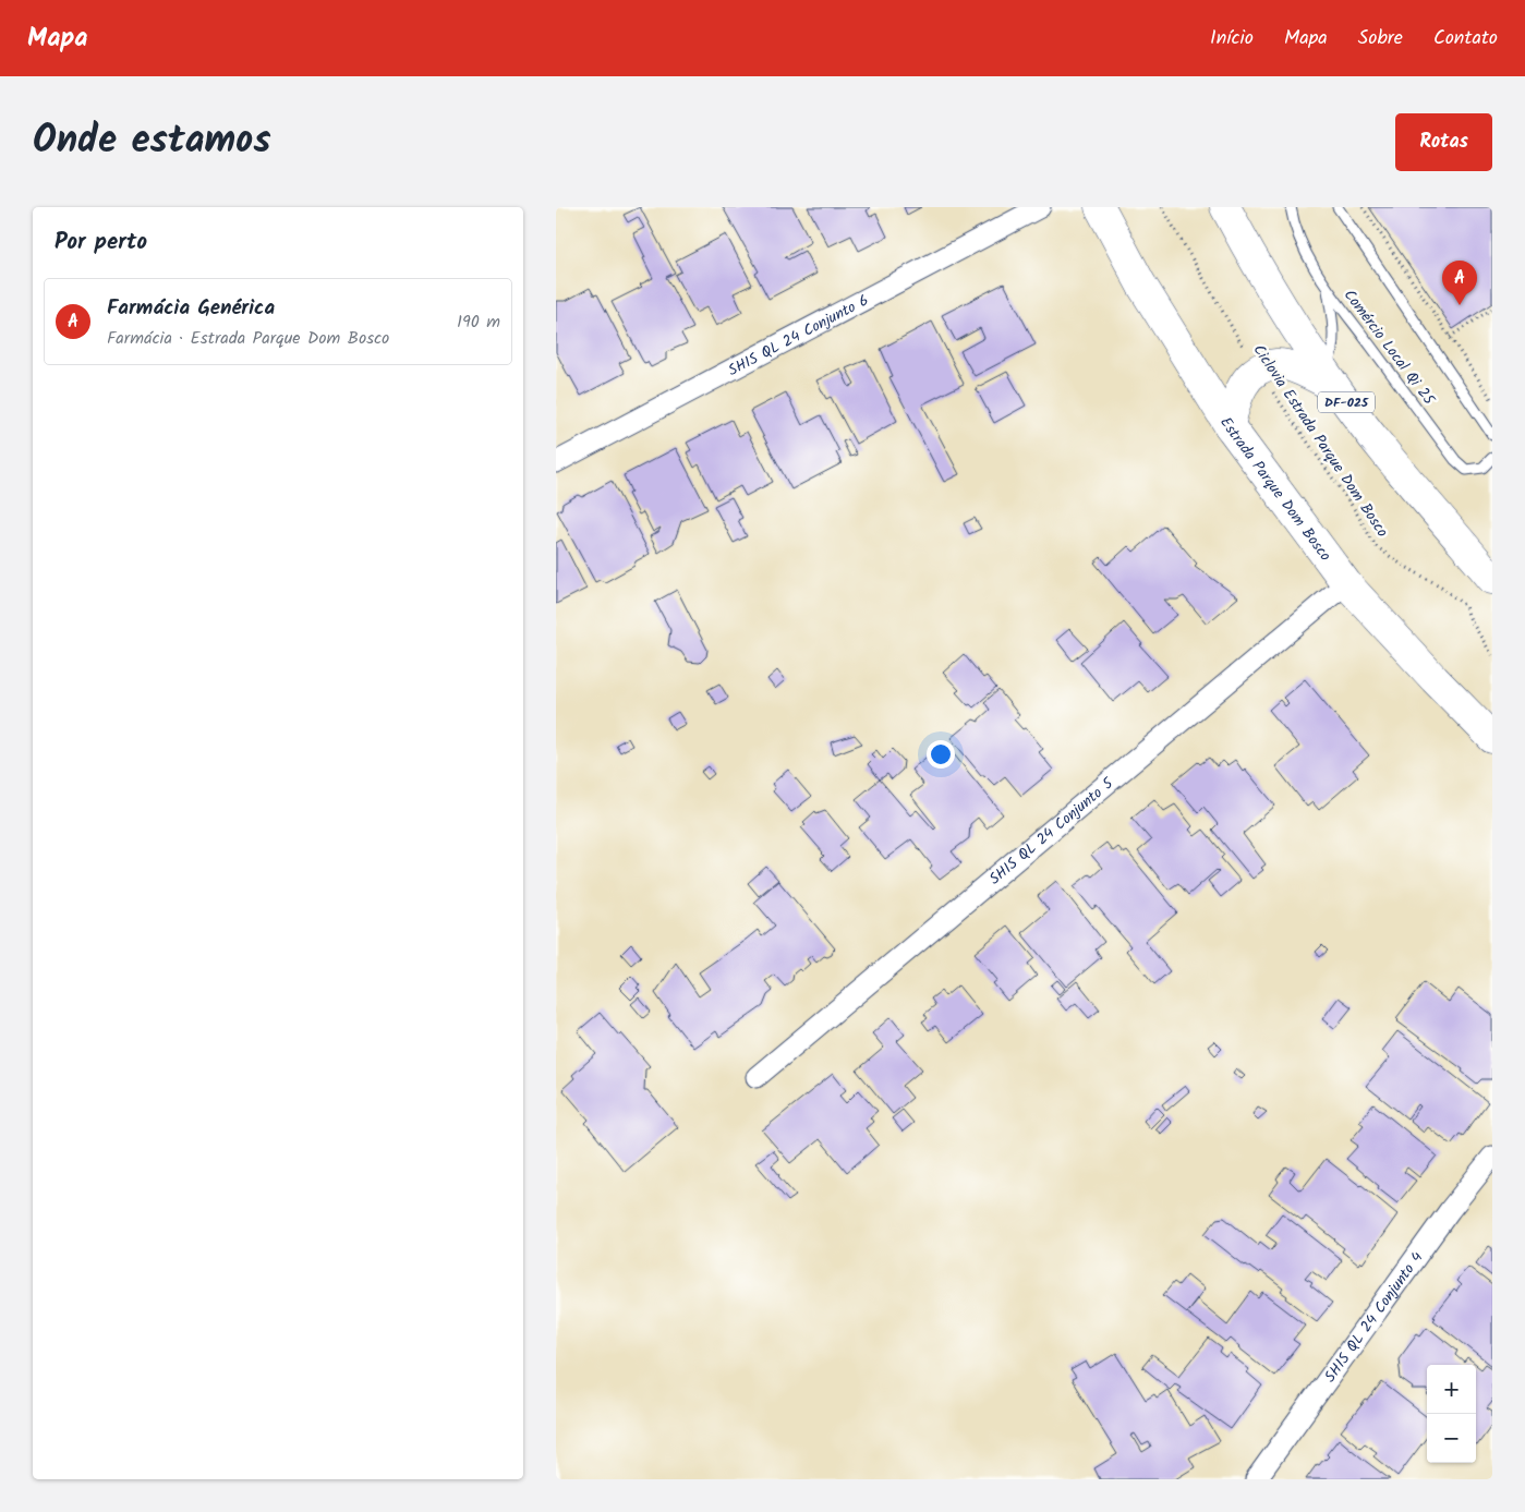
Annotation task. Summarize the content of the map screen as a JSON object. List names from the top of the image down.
{
  "streets": {
    "main road": ["DF-025", "Estrada Parque Dom Bosco"],
    "street": ["SHIS QL 24 Conjunto 6", "SHIS QL 24 Conjunto 5", "SHIS QL 24 Conjunto 4"],
    "lane": ["Comércio Local Qi 25"],
    "path": ["Ciclovia Estrada Parque Dom Bosco"]
  },
  "crossings": [
    ["Estrada Parque Dom Bosco", "SHIS QL 24 Conjunto 5"]
  ],
  "page": {
    "header": "Mapa",
    "nav": [
      "Início",
      "Mapa",
      "Sobre",
      "Contato"
    ],
    "title": "Onde estamos",
    "buttons": "Rotas",
    "heading": "Por perto",
    "pins": "A",
    "list": [
      {
        "mark": "A",
        "name": "Farmácia Genérica",
        "note": "Farmácia · Estrada Parque Dom Bosco",
        "value": "190 m"
      }
    ],
    "map_buttons": ["+", "−"]
  }
}
